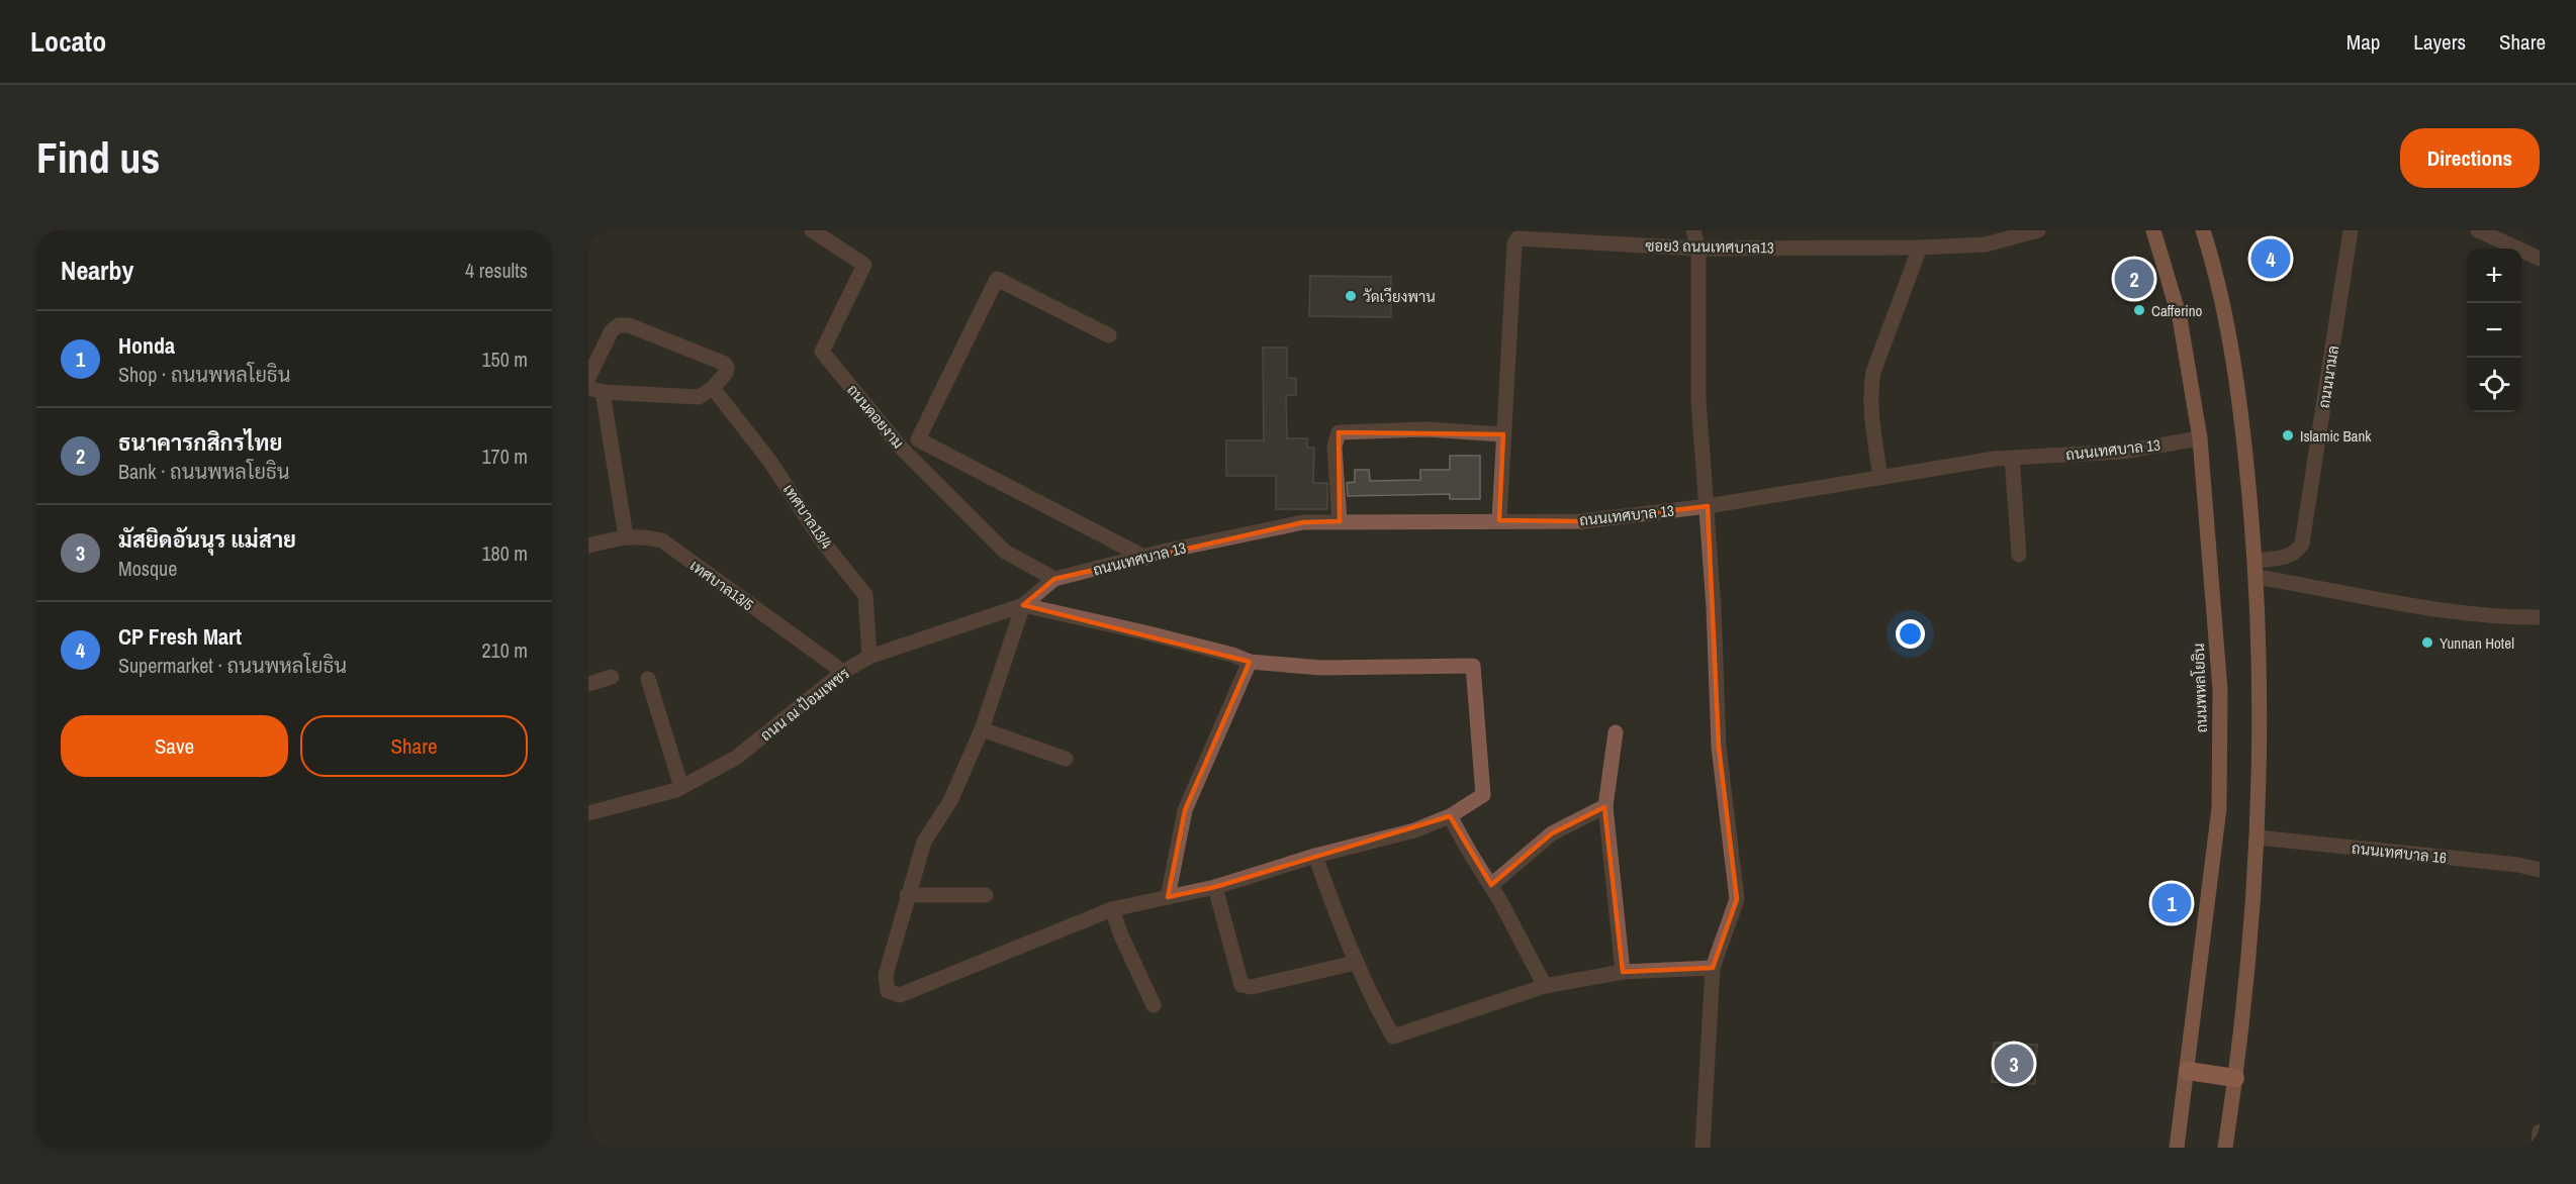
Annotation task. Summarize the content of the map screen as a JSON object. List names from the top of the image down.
{
  "streets": {
    "main road": ["ถนนพหลโยธิน"],
    "street": [
      "ซอย3 ถนนเทศบาล13",
      "ถนนนามล",
      "ถนนดอยงาม",
      "ถนนเทศบาล 13",
      "เทศบาล13/4",
      "เทศบาล13/5",
      "ถนน ณ ป้อมเพชร",
      "ถนนเทศบาล 16"
    ]
  },
  "crossings": [
    ["ซอย3 ถนนเทศบาล13", "ถนนเทศบาล 13"],
    ["ถนนดอยงาม", "ถนนเทศบาล 13"],
    ["ถนนดอยงาม", "ถนน ณ ป้อมเพชร"],
    ["ถนนเทศบาล 13", "ถนนพหลโยธิน"],
    ["ถนนเทศบาล 13", "ถนน ณ ป้อมเพชร"],
    ["เทศบาล13/4", "ถนน ณ ป้อมเพชร"],
    ["เทศบาล13/5", "ถนน ณ ป้อมเพชร"]
  ],
  "places": [
    "วัดเวียงพาน",
    "Cafferino",
    "Islamic Bank",
    "Yunnan Hotel"
  ],
  "page": {
    "header": "Locato",
    "nav": ["Map", "Layers", "Share"],
    "buttons": [
      "Directions",
      ["Save", "Share"]
    ],
    "title": "Find us",
    "heading": ["Nearby", "4 results"],
    "pins": [
      "4",
      "2",
      "1",
      "3"
    ],
    "map_buttons": ["+", "−"],
    "list": [
      {
        "mark": "1",
        "name": "Honda",
        "note": "Shop · ถนนพหลโยธิน",
        "value": "150 m"
      },
      {
        "mark": "2",
        "name": "ธนาคารกสิกรไทย",
        "note": "Bank · ถนนพหลโยธิน",
        "value": "170 m"
      },
      {
        "mark": "3",
        "name": "มัสยิดอันนุร แม่สาย",
        "note": "Mosque",
        "value": "180 m"
      },
      {
        "mark": "4",
        "name": "CP Fresh Mart",
        "note": "Supermarket · ถนนพหลโยธิน",
        "value": "210 m"
      }
    ]
  }
}
